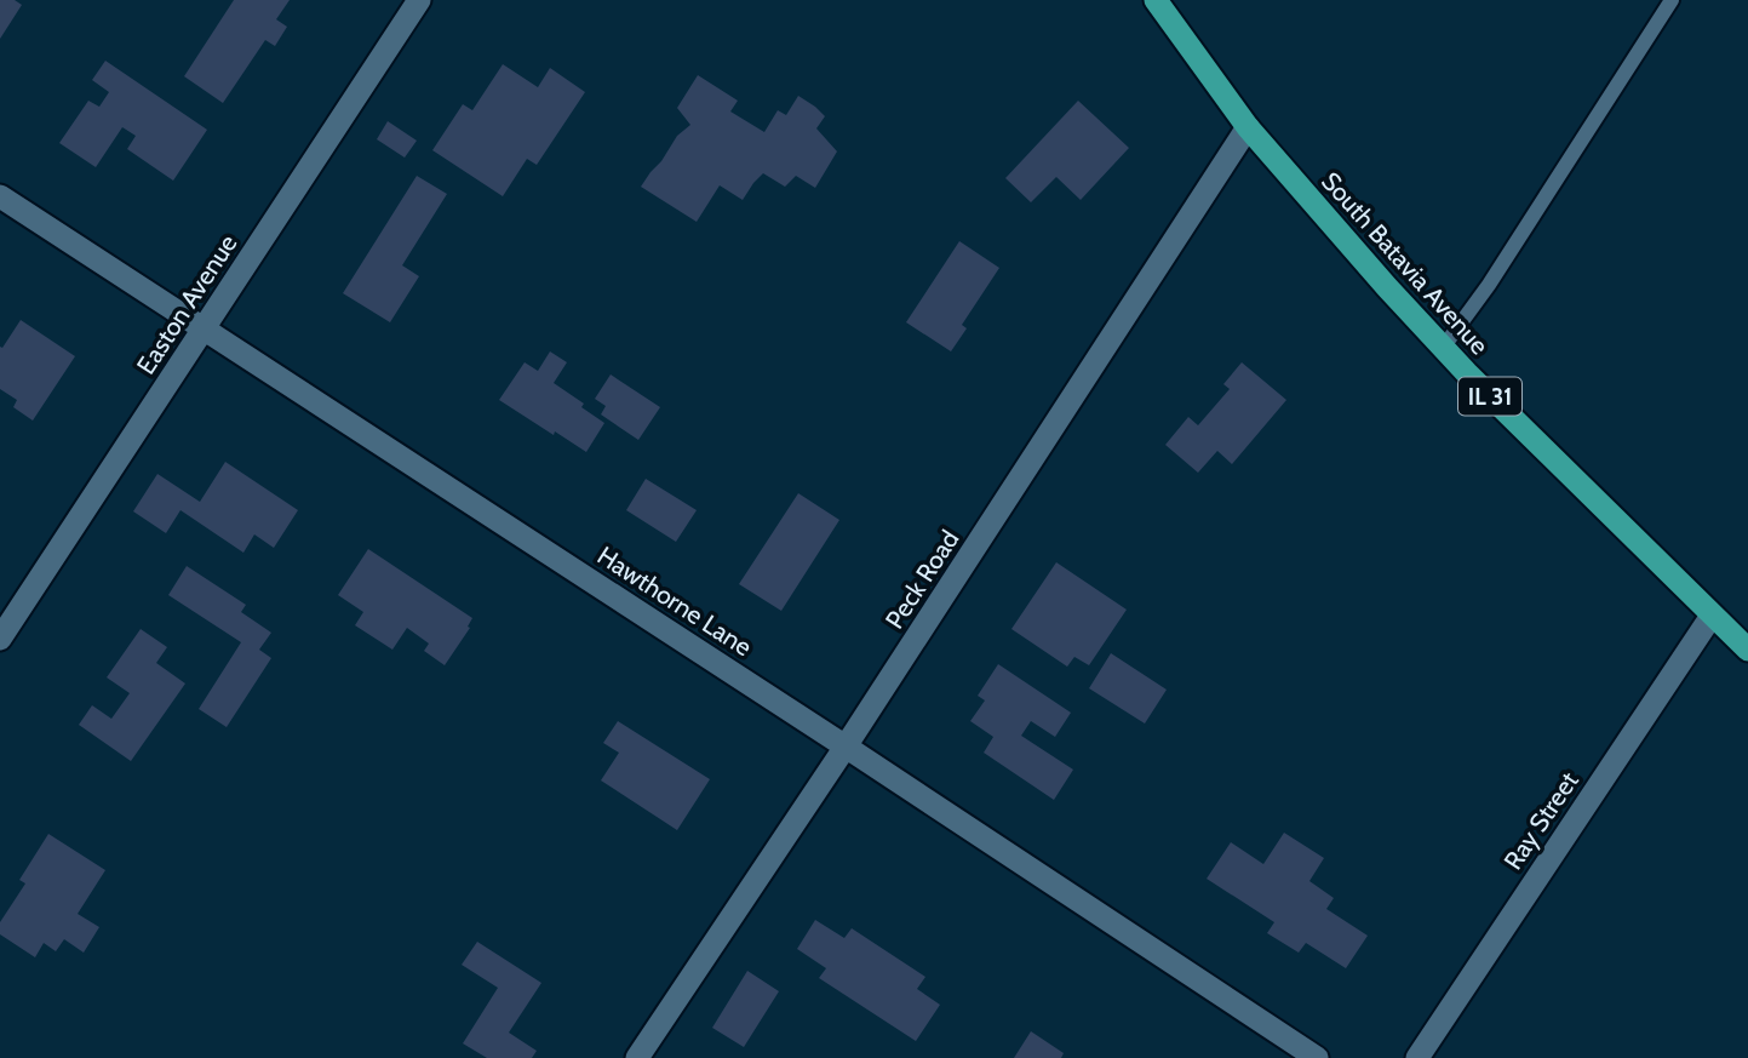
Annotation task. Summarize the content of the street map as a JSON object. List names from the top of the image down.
{
  "streets": {
    "main road": ["South Batavia Avenue", "IL 31"],
    "street": [
      "Easton Avenue",
      "Peck Road",
      "Hawthorne Lane",
      "Ray Street"
    ]
  },
  "crossings": [
    ["South Batavia Avenue", "Peck Road"],
    ["South Batavia Avenue", "Ray Street"],
    ["Easton Avenue", "Hawthorne Lane"],
    ["Peck Road", "Hawthorne Lane"]
  ]
}
